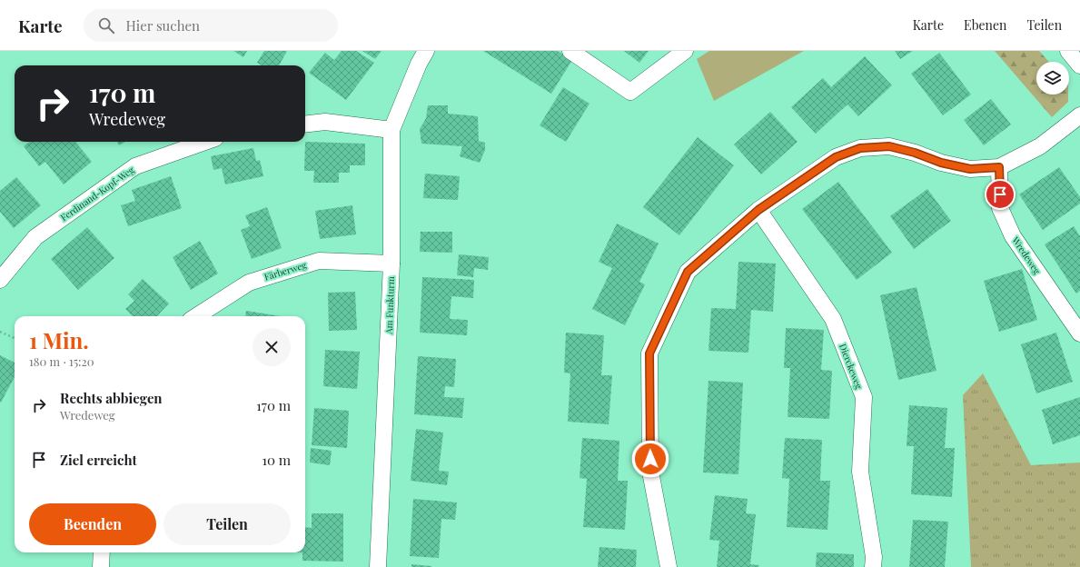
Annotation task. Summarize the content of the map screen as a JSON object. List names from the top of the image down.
{
  "streets": {
    "street": [
      "Ferdinand-Kopf-Weg",
      "Wredeweg",
      "Färberweg",
      "Am Funkturm",
      "Dierckeweg"
    ]
  },
  "crossings": [
    ["Färberweg", "Am Funkturm"]
  ],
  "page": {
    "header": "Karte",
    "search": "Hier suchen",
    "nav": ["Karte", "Ebenen", "Teilen"],
    "turn": ["170 m", "Wredeweg"],
    "heading": ["1 Min.", "180 m · 15:20"],
    "list": [
      {
        "name": "Rechts abbiegen",
        "note": "Wredeweg",
        "value": "170 m"
      },
      {
        "name": "Ziel erreicht",
        "value": "10 m"
      }
    ],
    "buttons": ["Beenden", "Teilen"]
  }
}
